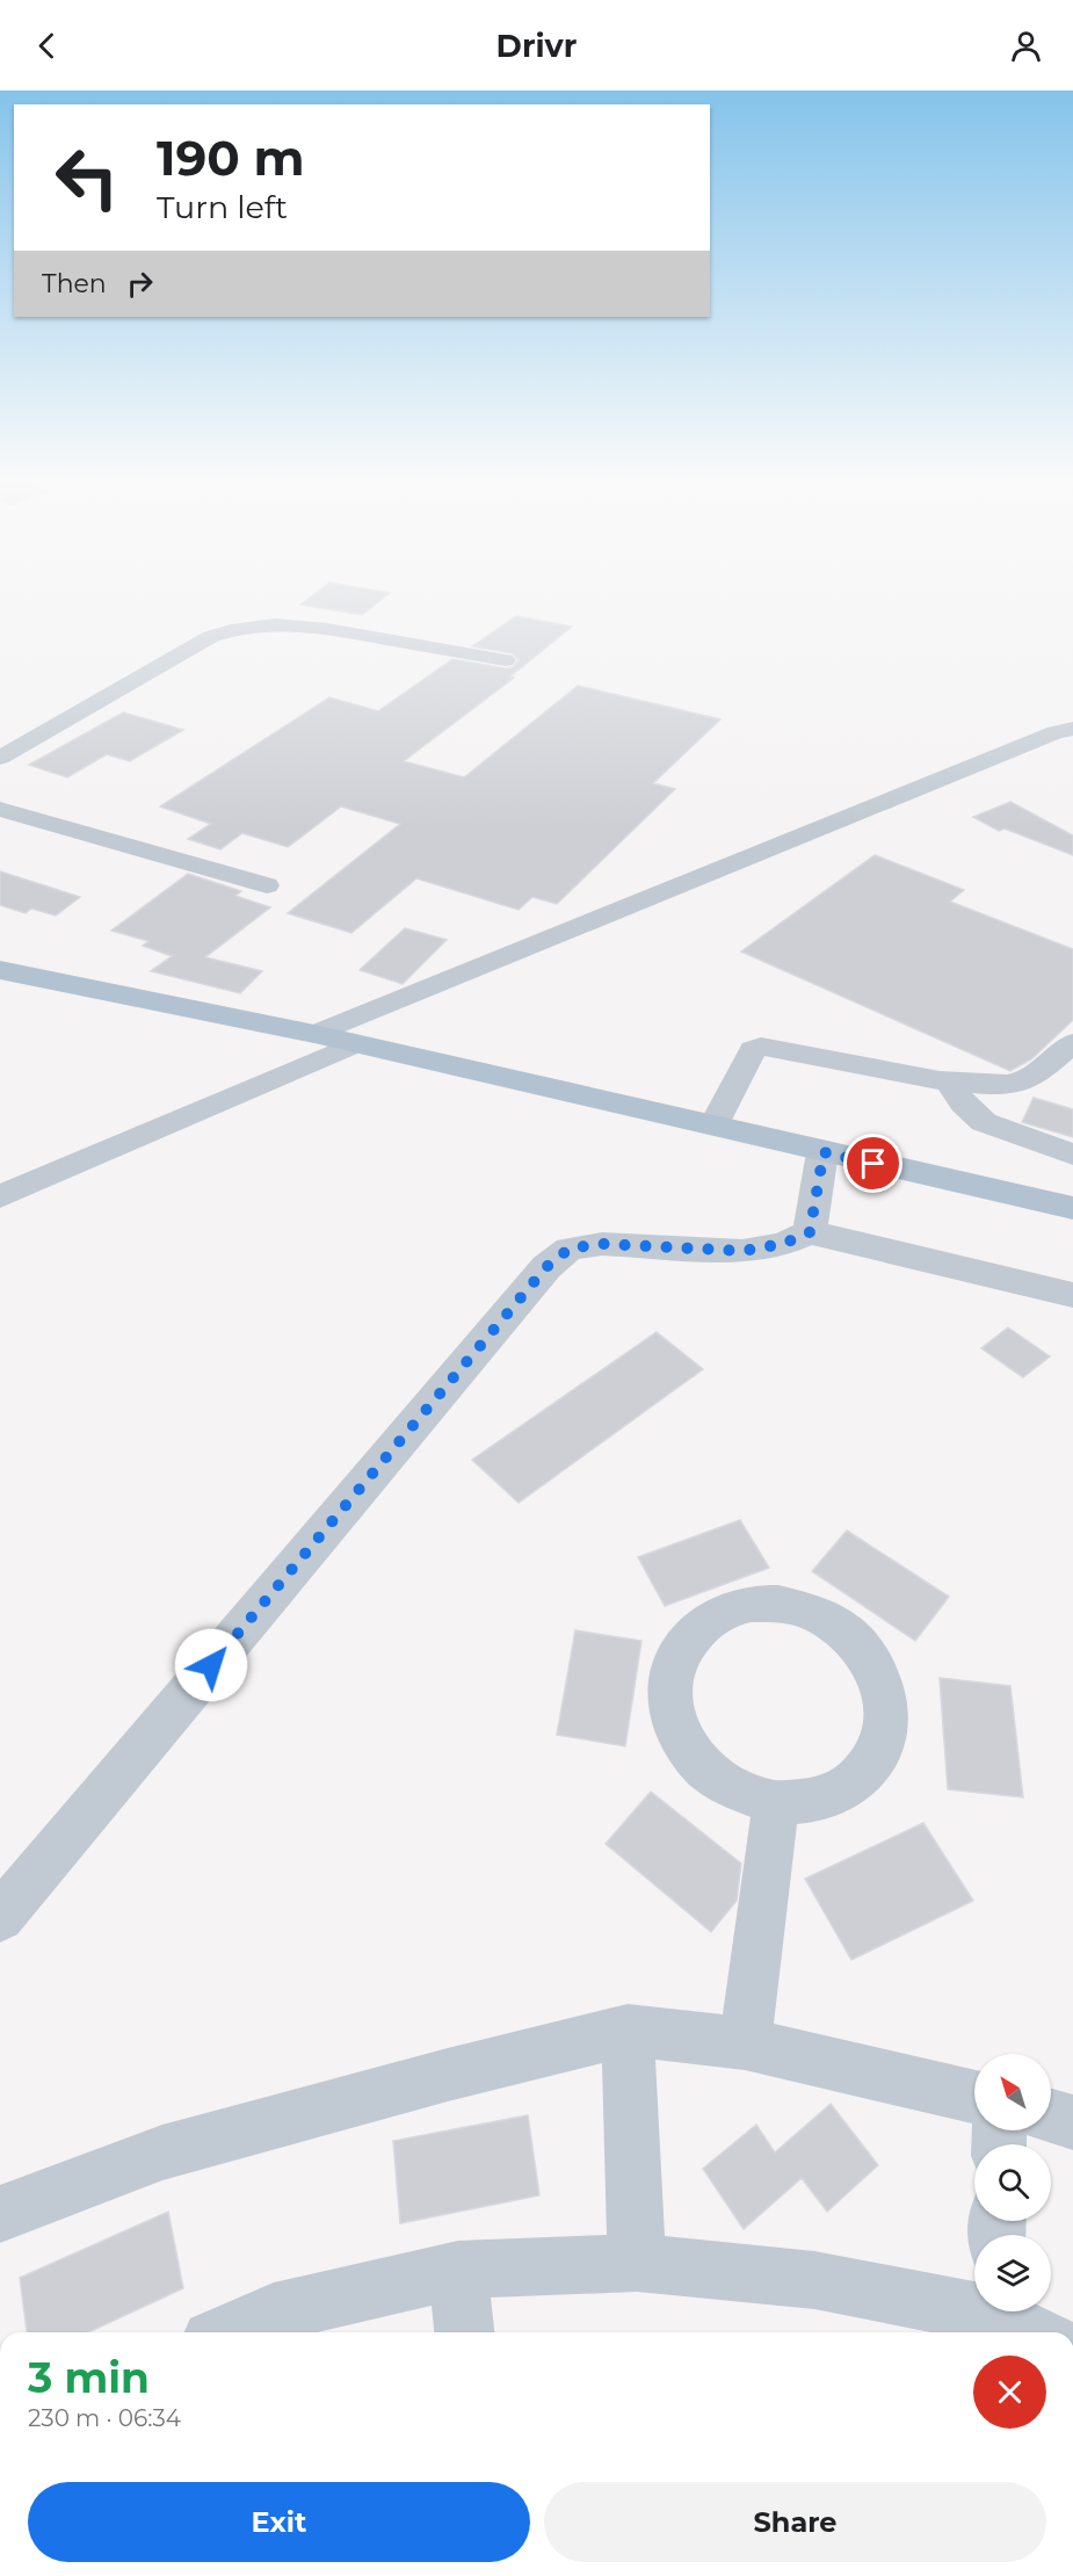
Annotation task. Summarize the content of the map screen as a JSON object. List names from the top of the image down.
{
  "north": "top left",
  "page": {
    "header": "Drivr",
    "turn": ["190 m", "Turn left"],
    "then": "Then",
    "heading": ["3 min", "230 m · 06:34"],
    "buttons": ["Exit", "Share"]
  }
}
